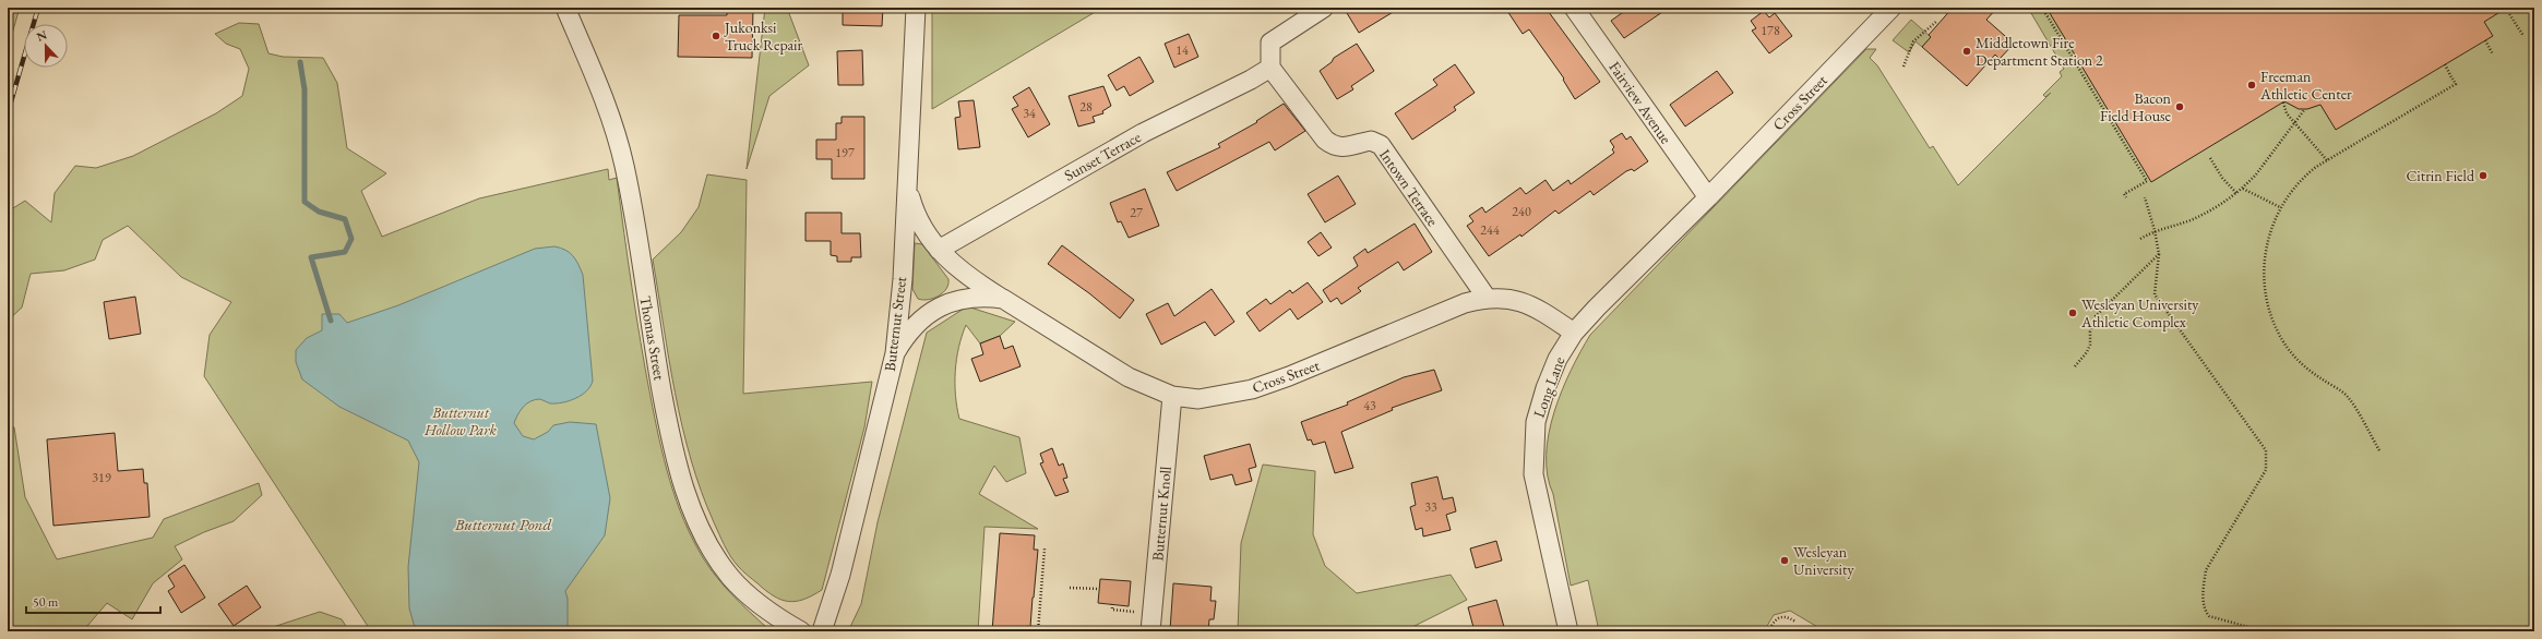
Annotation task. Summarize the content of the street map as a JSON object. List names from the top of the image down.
{
  "streets": {
    "street": [
      "Fairview Avenue",
      "Cross Street",
      "Sunset Terrace",
      "Intown Terrace",
      "Butternut Street",
      "Thomas Street",
      "Long Lane",
      "Butternut Knoll"
    ]
  },
  "crossings": [
    ["Fairview Avenue", "Cross Street"],
    ["Fairview Avenue", "Long Lane"],
    ["Cross Street", "Sunset Terrace"],
    ["Cross Street", "Intown Terrace"],
    ["Cross Street", "Butternut Street"],
    ["Cross Street", "Long Lane"],
    ["Cross Street", "Butternut Knoll"],
    ["Sunset Terrace", "Intown Terrace"]
  ],
  "water": ["Butternut Pond"],
  "parks": ["Butternut Hollow Park"],
  "places": [
    "Jukonksi Truck Repair",
    "Middletown Fire Department Station 2",
    "Freeman Athletic Center",
    "Bacon Field House",
    "Citrin Field",
    "Wesleyan University Athletic Complex",
    "Wesleyan University"
  ],
  "house_numbers": [
    "178",
    "14",
    "28",
    "34",
    "197",
    "240",
    "27",
    "244",
    "43",
    "319",
    "33"
  ],
  "scale_bar": "50 m",
  "north": "top"
}
